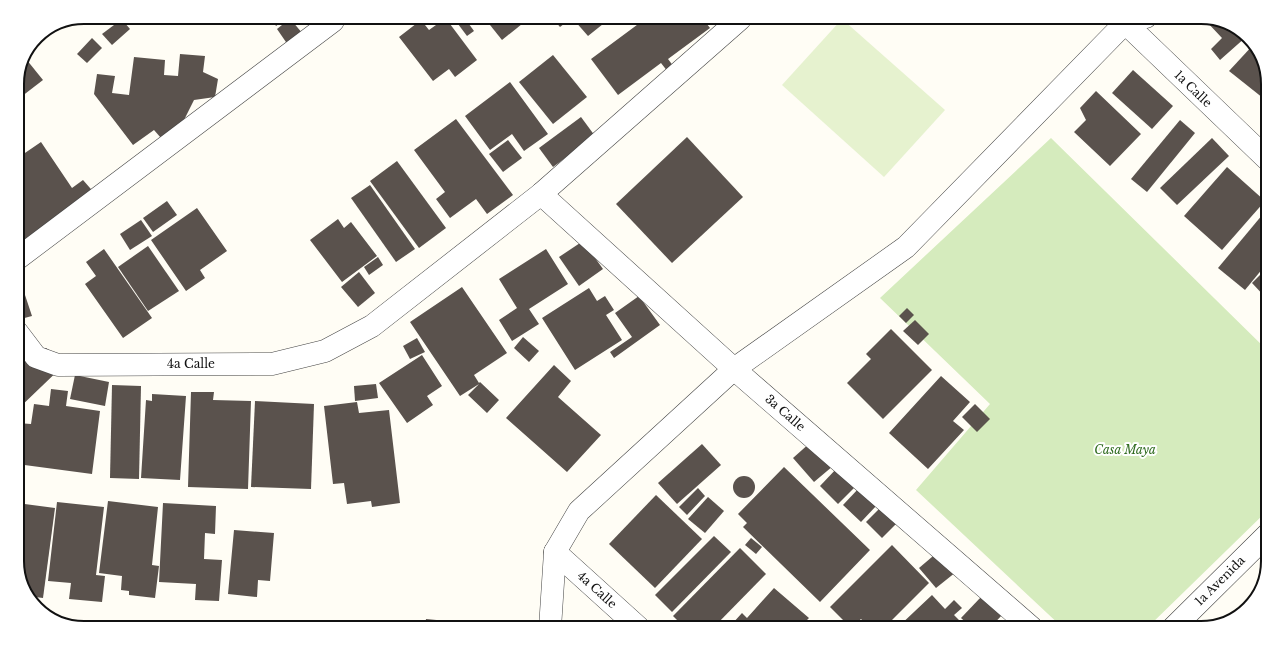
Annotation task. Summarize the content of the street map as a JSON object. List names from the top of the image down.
{
  "streets": {
    "street": [
      "1a Calle",
      "4a Calle",
      "3a Calle",
      "1a Avenida"
    ]
  },
  "crossings": [
    ["4a Calle", "3a Calle"]
  ],
  "parks": ["Casa Maya"]
}
